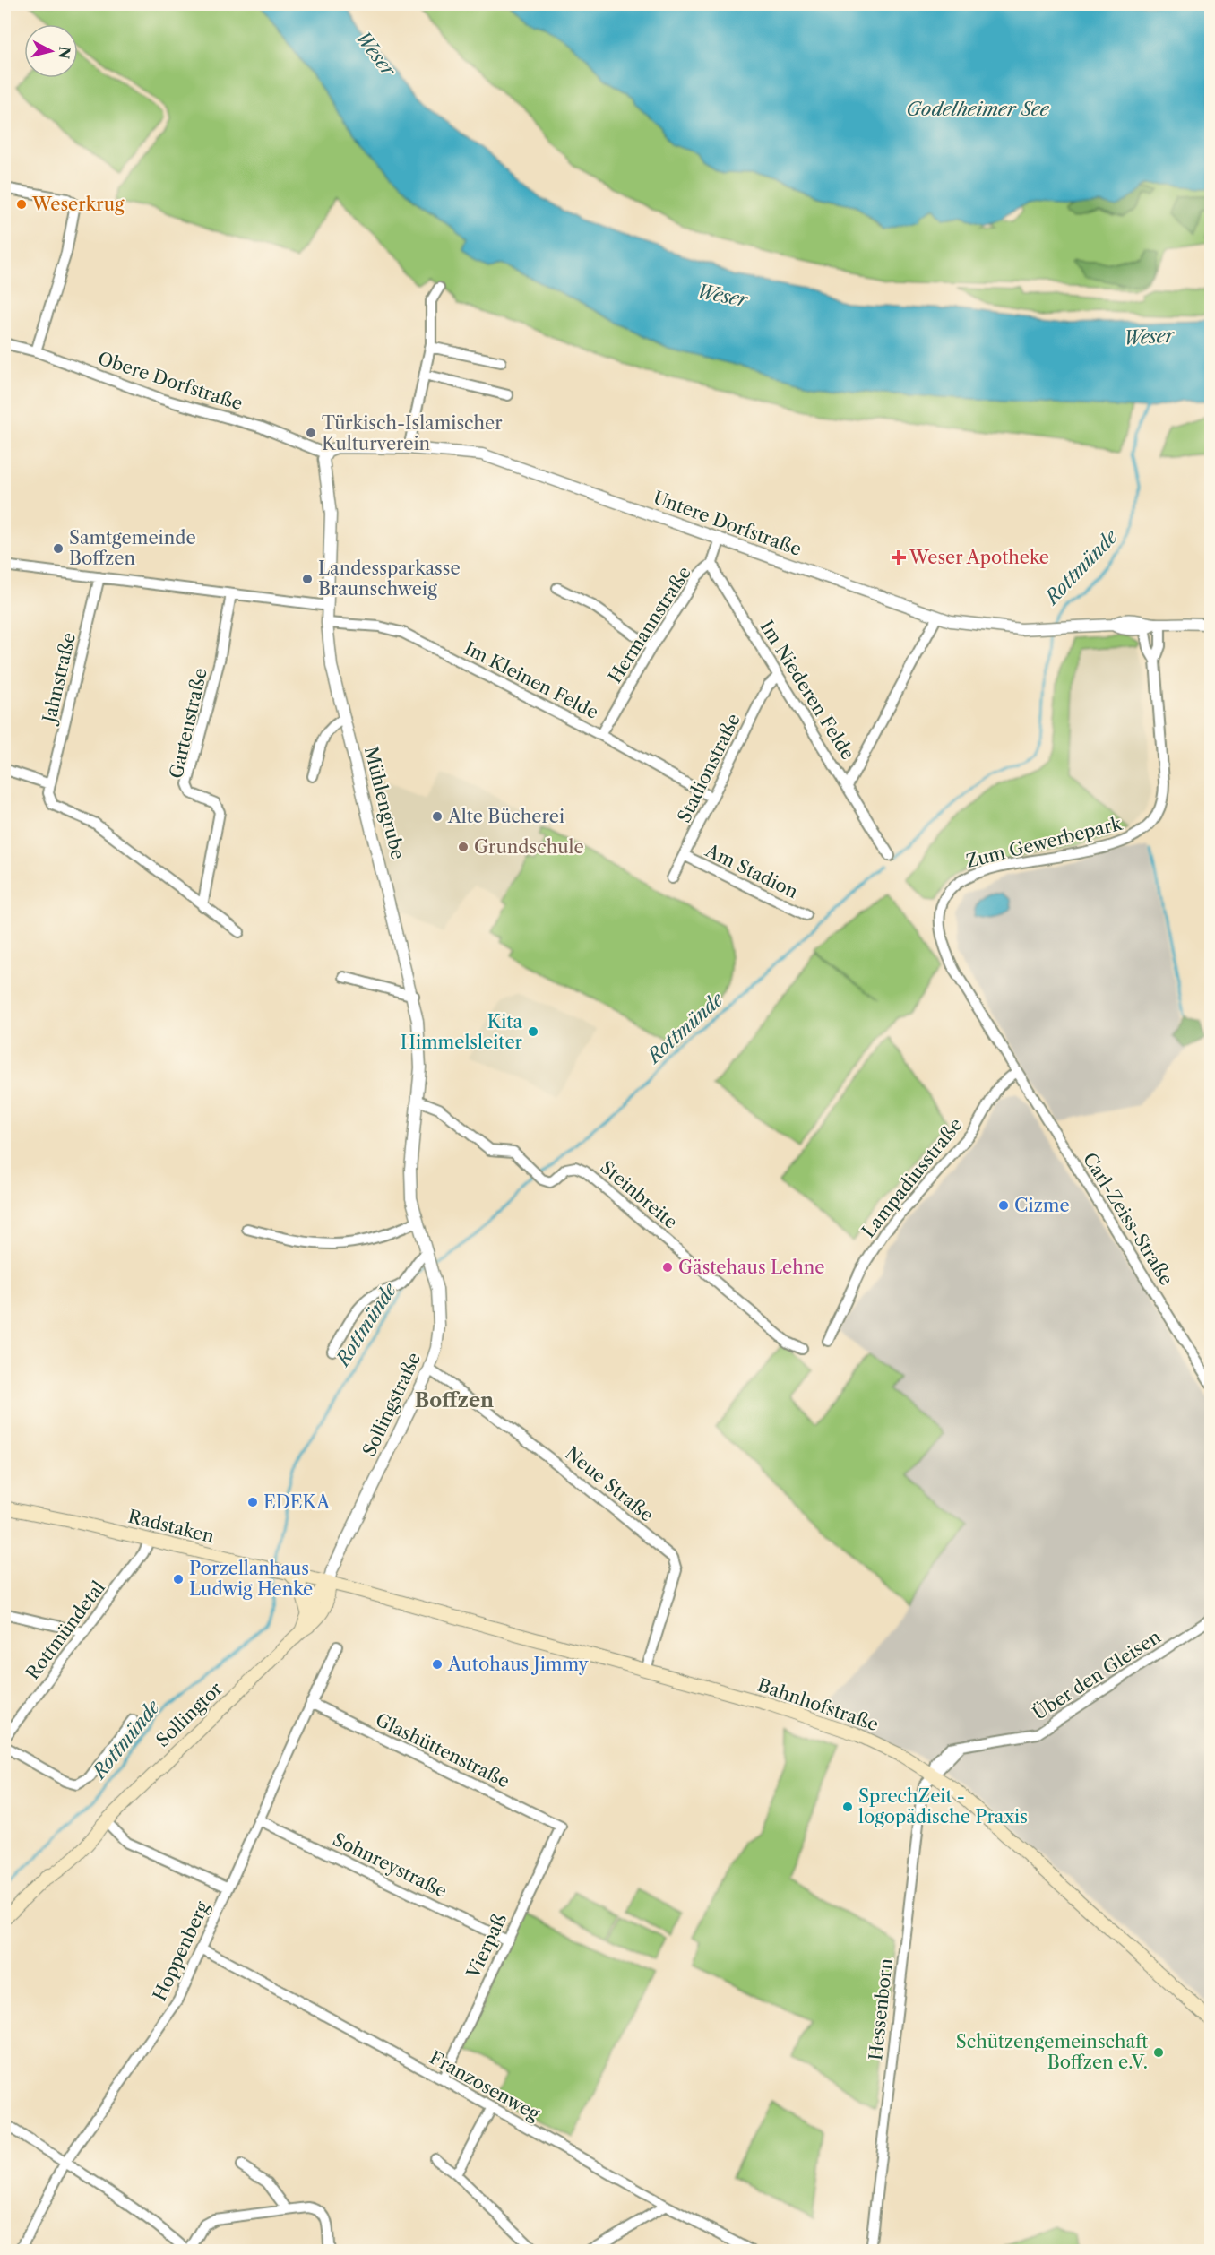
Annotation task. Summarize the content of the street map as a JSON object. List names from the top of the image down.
{
  "streets": {
    "main road": ["Radstaken", "Bahnhofstraße", "Sollingtor"],
    "street": [
      "Obere Dorfstraße",
      "Untere Dorfstraße",
      "Hermannstraße",
      "Jahnstraße",
      "Im Kleinen Felde",
      "Im Niederen Felde",
      "Gartenstraße",
      "Stadionstraße",
      "Mühlengrube",
      "Zum Gewerbepark",
      "Am Stadion",
      "Lampadiusstraße",
      "Steinbreite",
      "Carl-Zeiss-Straße",
      "Sollingstraße",
      "Neue Straße",
      "Rottmündetal",
      "Über den Gleisen",
      "Glashüttenstraße",
      "Sohnreystraße",
      "Vierpaß",
      "Hoppenberg",
      "Hessenborn",
      "Franzosenweg"
    ]
  },
  "crossings": [
    ["Obere Dorfstraße", "Untere Dorfstraße"],
    ["Obere Dorfstraße", "Mühlengrube"],
    ["Untere Dorfstraße", "Mühlengrube"],
    ["Untere Dorfstraße", "Zum Gewerbepark"],
    ["Hermannstraße", "Im Kleinen Felde"],
    ["Hermannstraße", "Im Niederen Felde"],
    ["Im Kleinen Felde", "Stadionstraße"],
    ["Im Kleinen Felde", "Mühlengrube"],
    ["Im Niederen Felde", "Stadionstraße"],
    ["Stadionstraße", "Am Stadion"],
    ["Mühlengrube", "Steinbreite"],
    ["Mühlengrube", "Sollingstraße"],
    ["Zum Gewerbepark", "Lampadiusstraße"],
    ["Zum Gewerbepark", "Carl-Zeiss-Straße"],
    ["Lampadiusstraße", "Carl-Zeiss-Straße"],
    ["Sollingstraße", "Neue Straße"],
    ["Sollingstraße", "Radstaken"],
    ["Sollingstraße", "Bahnhofstraße"],
    ["Sollingstraße", "Sollingtor"],
    ["Neue Straße", "Bahnhofstraße"],
    ["Radstaken", "Rottmündetal"],
    ["Radstaken", "Bahnhofstraße"],
    ["Radstaken", "Sollingtor"],
    ["Über den Gleisen", "Bahnhofstraße"],
    ["Über den Gleisen", "Hessenborn"],
    ["Bahnhofstraße", "Sollingtor"],
    ["Bahnhofstraße", "Hessenborn"],
    ["Glashüttenstraße", "Vierpaß"],
    ["Glashüttenstraße", "Hoppenberg"],
    ["Sohnreystraße", "Vierpaß"],
    ["Sohnreystraße", "Hoppenberg"],
    ["Vierpaß", "Franzosenweg"],
    ["Hoppenberg", "Franzosenweg"]
  ],
  "districts": ["Boffzen"],
  "water": ["Weser", "Godelheimer See", "Rottmünde"],
  "places": {
    "other": [
      "Weserkrug",
      "Türkisch-Islamischer Kulturverein",
      "Samtgemeinde Boffzen",
      "Landessparkasse Braunschweig",
      "Alte Bücherei",
      "Grundschule",
      "Kita Himmelsleiter",
      "Cizme",
      "Gästehaus Lehne",
      "EDEKA",
      "Porzellanhaus Ludwig Henke",
      "Autohaus Jimmy",
      "SprechZeit - logopädische Praxis",
      "Schützengemeinschaft Boffzen e.V."
    ],
    "health": ["Weser Apotheke"]
  },
  "north": "right"
}
